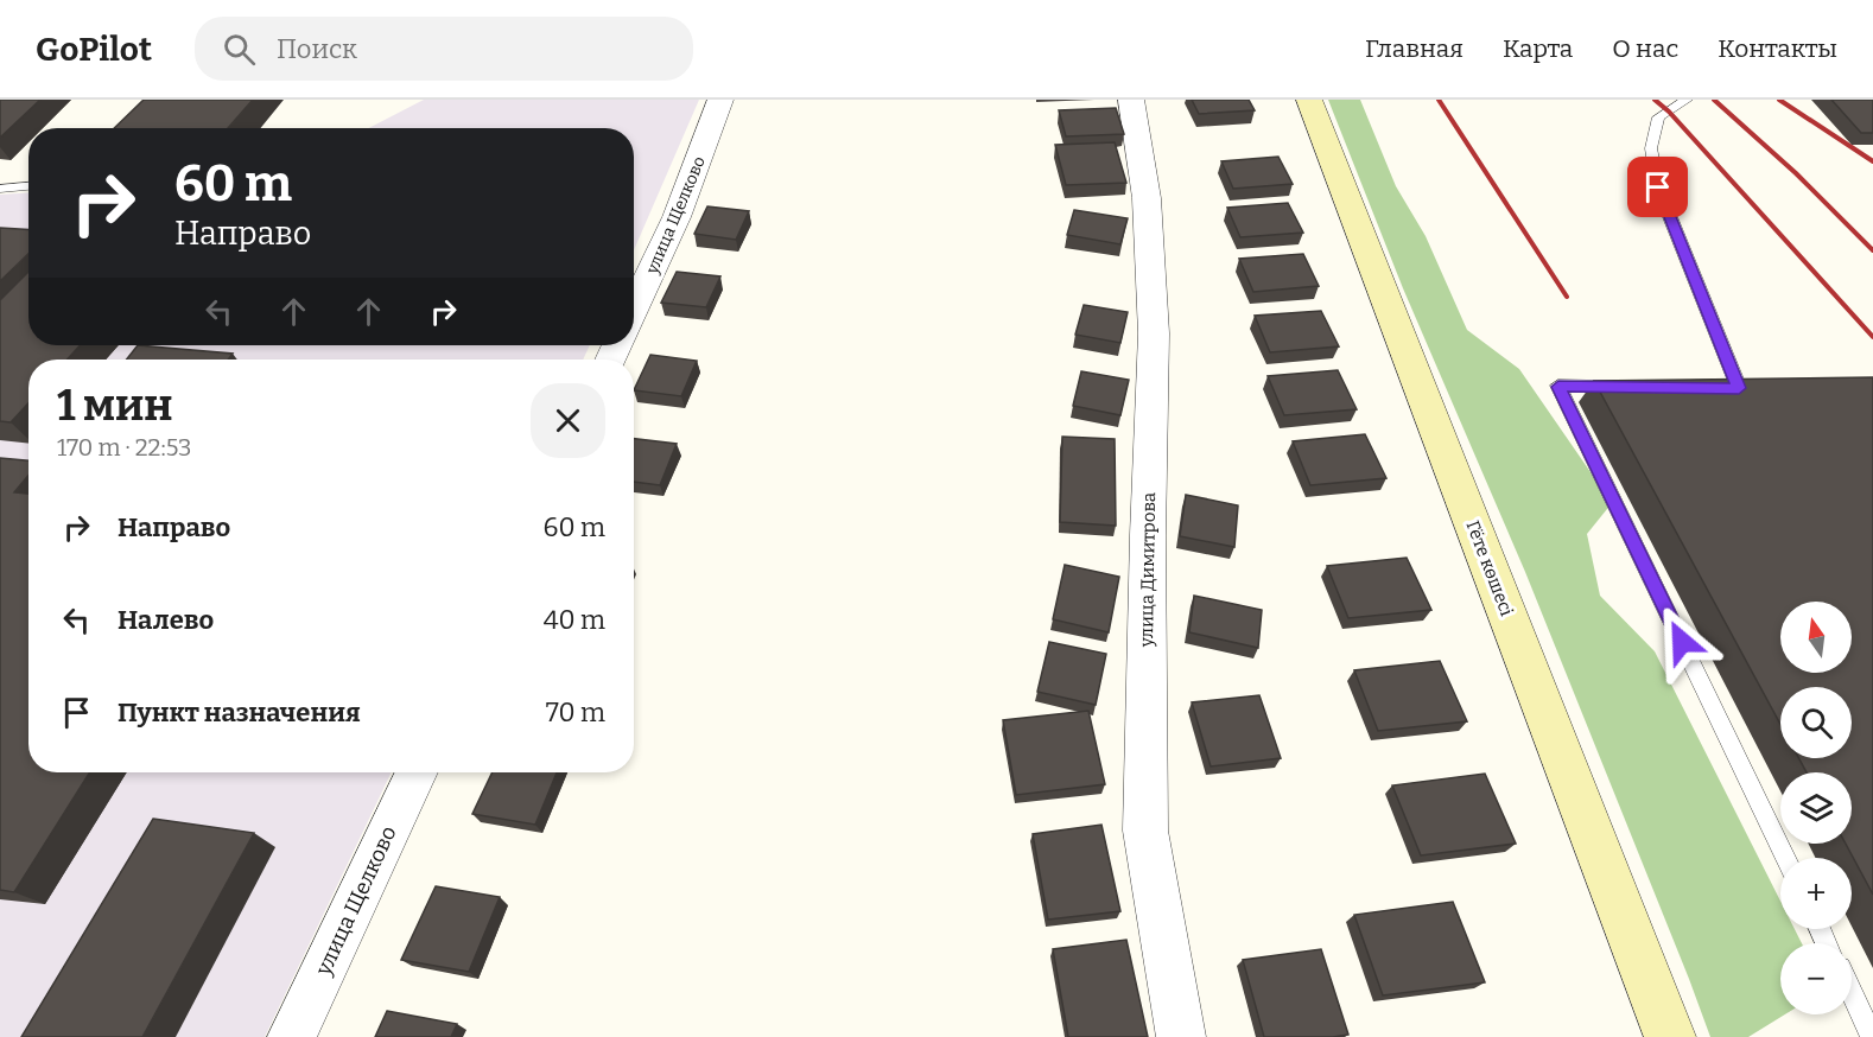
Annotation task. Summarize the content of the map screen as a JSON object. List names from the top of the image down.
{
  "streets": {
    "main road": ["Гёте көшесі"],
    "street": ["улица Щелково", "улица Димитрова"]
  },
  "north": "top",
  "page": {
    "header": "GoPilot",
    "search": "Поиск",
    "nav": [
      "Главная",
      "Карта",
      "О нас",
      "Контакты"
    ],
    "turn": ["60 m", "Направо"],
    "heading": ["1 мин", "170 m · 22:53"],
    "list": [
      {
        "name": "Направо",
        "value": "60 m"
      },
      {
        "name": "Налево",
        "value": "40 m"
      },
      {
        "name": "Пункт назначения",
        "value": "70 m"
      }
    ],
    "map_buttons": ["+", "−"]
  }
}
